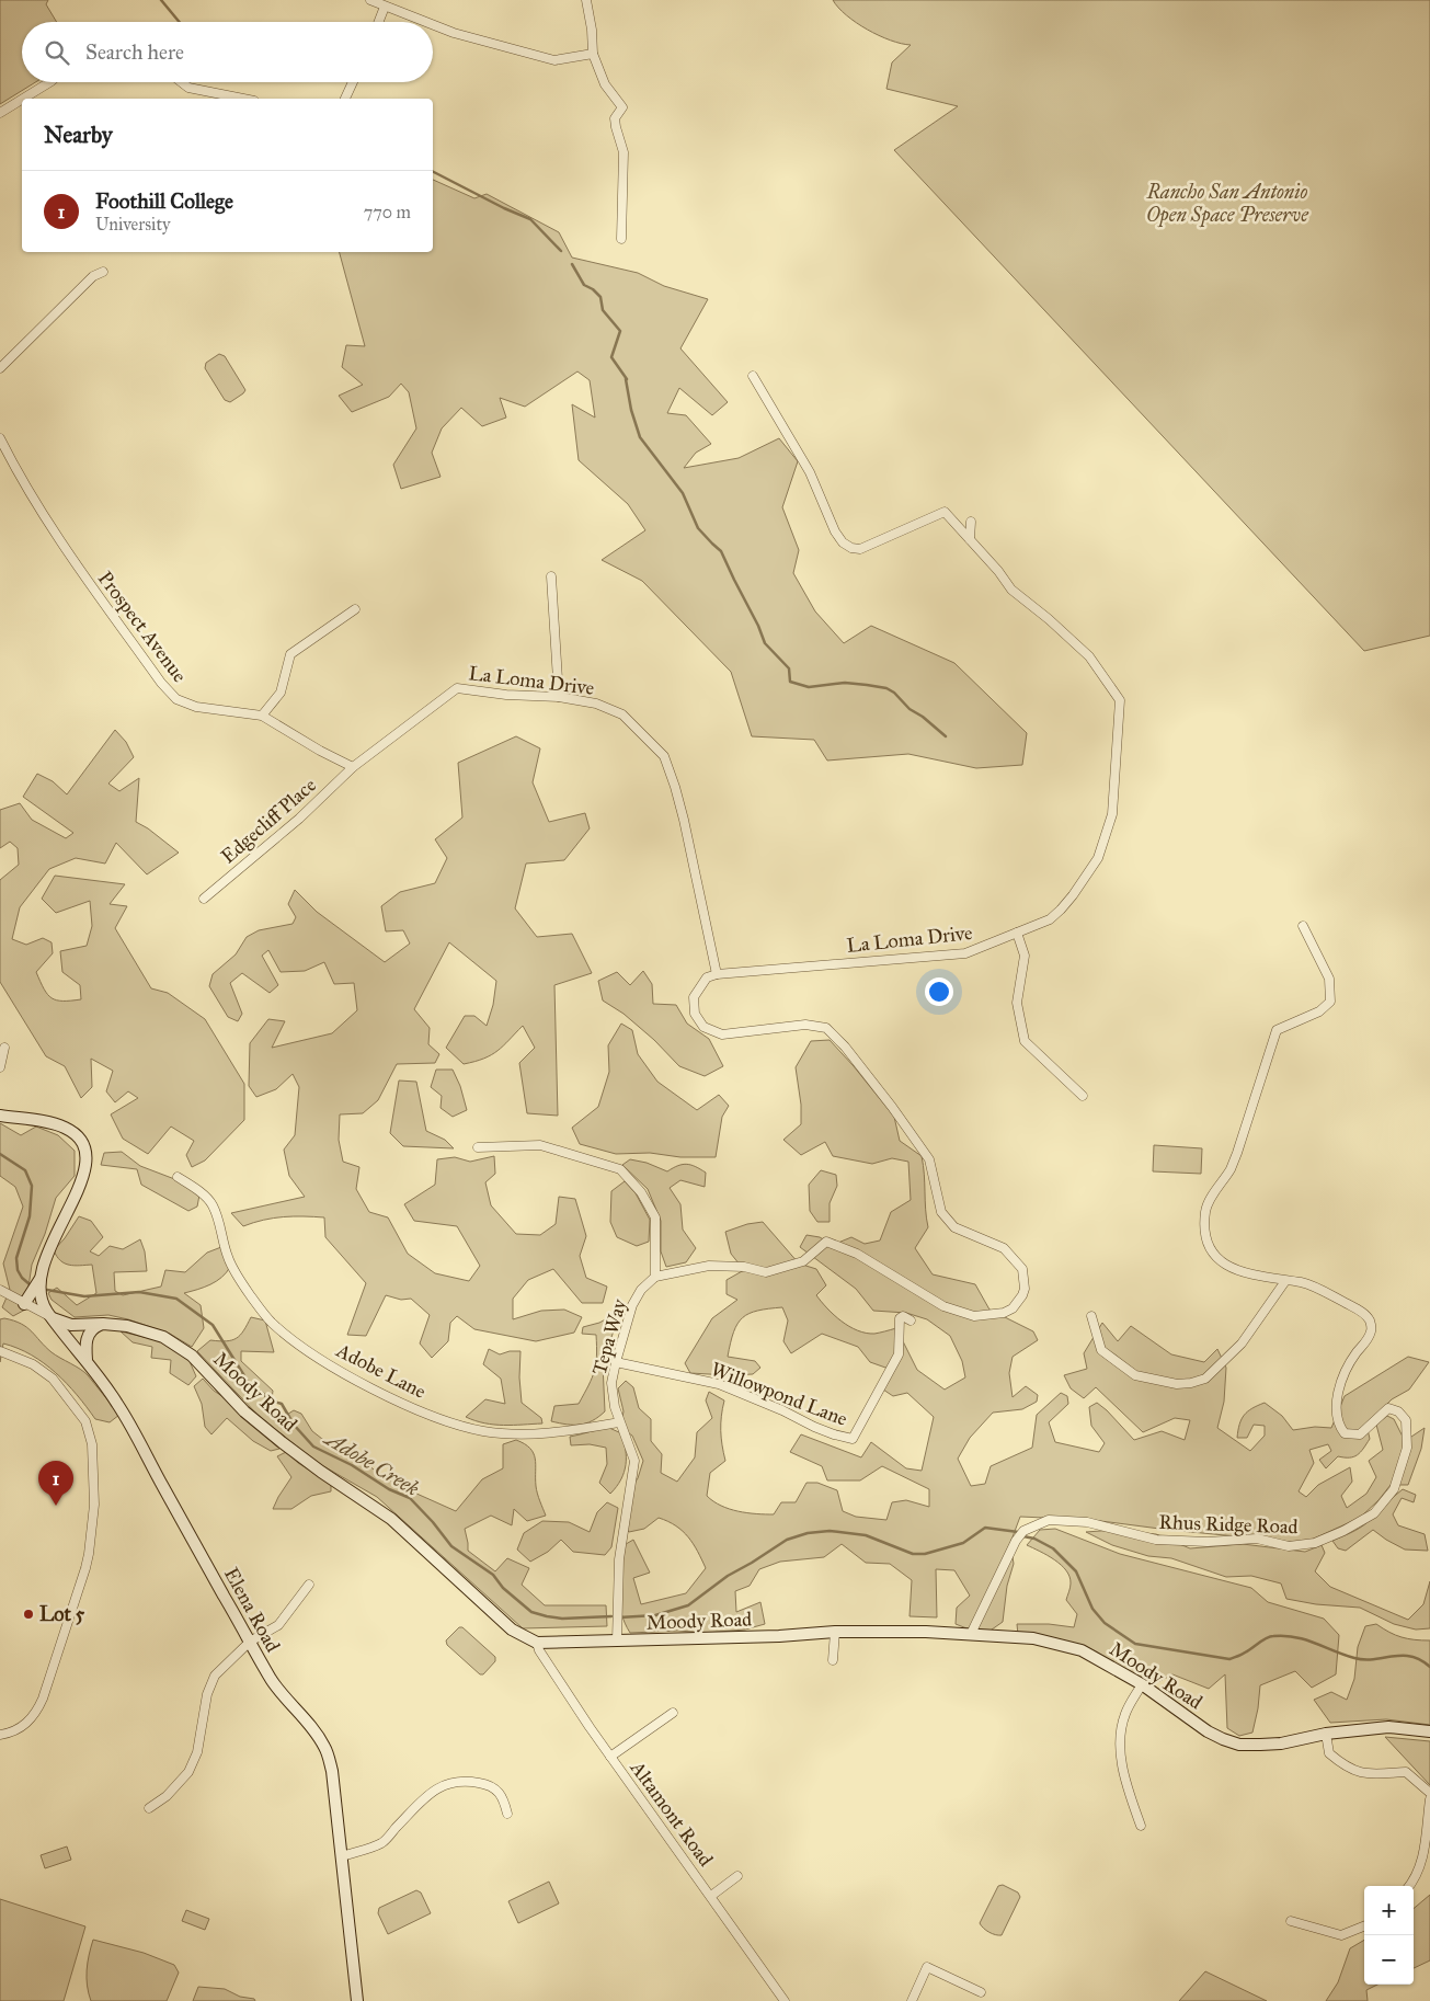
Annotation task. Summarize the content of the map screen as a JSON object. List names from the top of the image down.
{
  "streets": {
    "street": [
      "Prospect Avenue",
      "La Loma Drive",
      "Edgecliff Place",
      "Tepa Way",
      "Adobe Lane",
      "Moody Road",
      "Willowpond Lane",
      "Rhus Ridge Road",
      "Elena Road",
      "Altamont Road"
    ]
  },
  "crossings": [
    ["Prospect Avenue", "La Loma Drive"],
    ["Prospect Avenue", "Edgecliff Place"],
    ["La Loma Drive", "Edgecliff Place"],
    ["Tepa Way", "Adobe Lane"],
    ["Tepa Way", "Moody Road"],
    ["Tepa Way", "Willowpond Lane"],
    ["Moody Road", "Rhus Ridge Road"],
    ["Moody Road", "Elena Road"],
    ["Moody Road", "Altamont Road"]
  ],
  "water": ["Adobe Creek"],
  "parks": ["Rancho San Antonio Open Space Preserve"],
  "places": ["Lot 5"],
  "page": {
    "search": "Search here",
    "heading": "Nearby",
    "list": [
      {
        "mark": "1",
        "name": "Foothill College",
        "note": "University",
        "value": "770 m"
      }
    ],
    "pins": "1",
    "map_buttons": ["+", "−"]
  }
}
